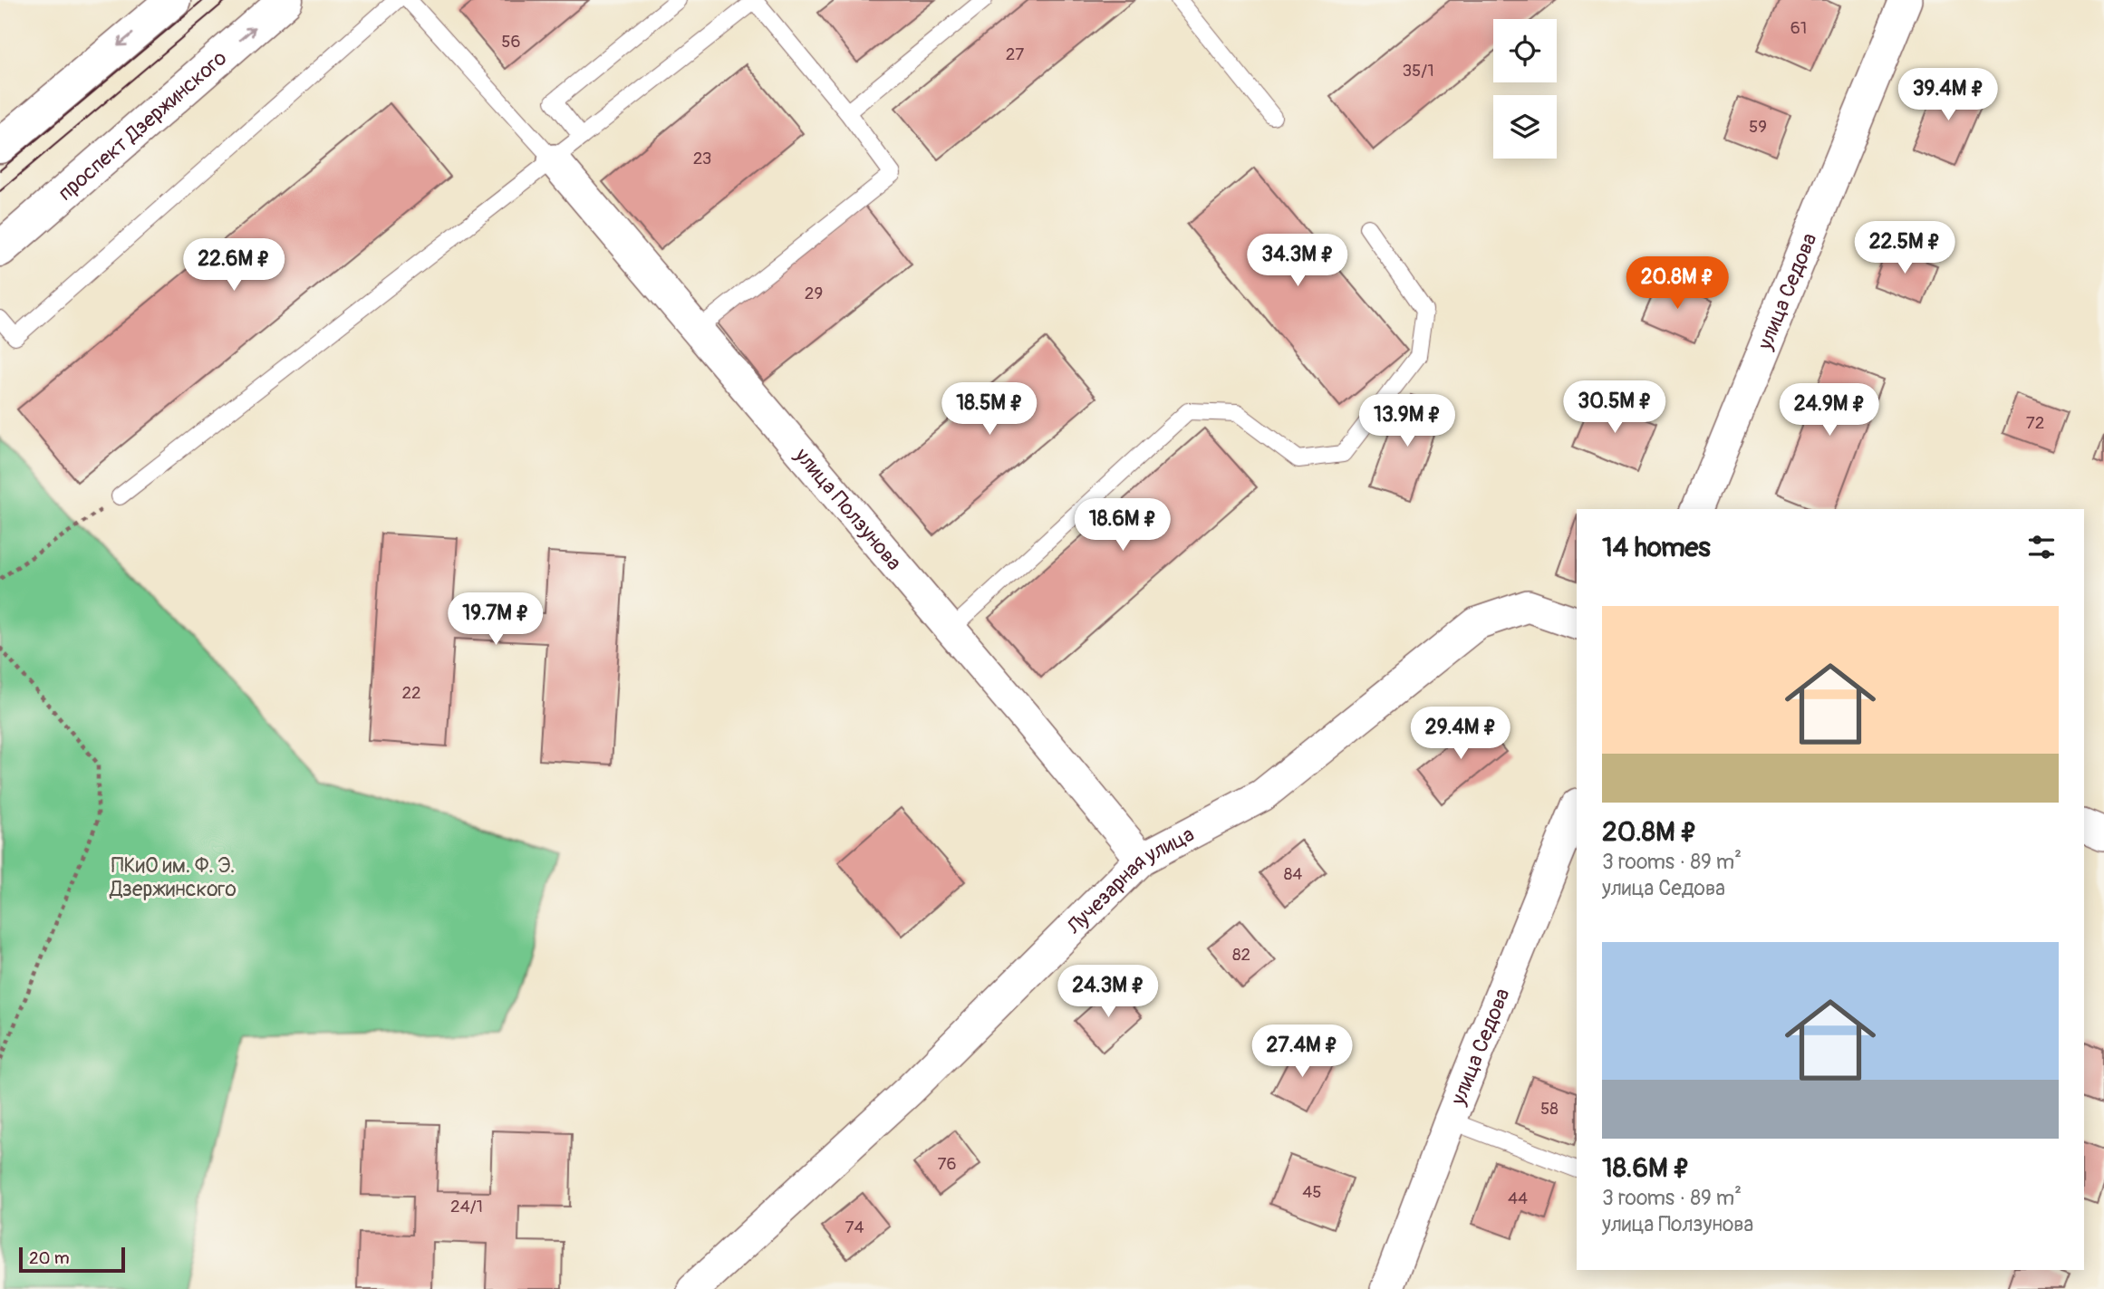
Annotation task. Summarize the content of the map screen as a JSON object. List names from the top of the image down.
{
  "streets": {
    "main road": ["проспект Дзержинского"],
    "street": ["улица Седова", "улица Ползунова", "Лучезарная улица"]
  },
  "crossings": [
    ["улица Ползунова", "Лучезарная улица"]
  ],
  "parks": ["ПКиО им. Ф. Э. Дзержинского"],
  "house_numbers": [
    "61",
    "56",
    "27",
    "35/1",
    "59",
    "23",
    "29",
    "72",
    "22",
    "84",
    "82",
    "58",
    "76",
    "45",
    "44",
    "24/1",
    "74"
  ],
  "scale_bar": "20 m",
  "page": {
    "price": [
      "39.4M ₽",
      "22.5M ₽",
      "34.3M ₽",
      "22.6M ₽",
      "20.8M ₽",
      "30.5M ₽",
      "18.5M ₽",
      "24.9M ₽",
      "13.9M ₽",
      "18.6M ₽",
      "19.7M ₽",
      "29.4M ₽",
      "24.3M ₽",
      "27.4M ₽"
    ],
    "heading": "14 homes",
    "list": [
      {
        "name": "20.8M ₽",
        "note": "3 rooms · 89 m² · улица Седова"
      },
      {
        "name": "18.6M ₽",
        "note": "3 rooms · 89 m² · улица Ползунова"
      }
    ],
    "scale": "20 m"
  }
}
